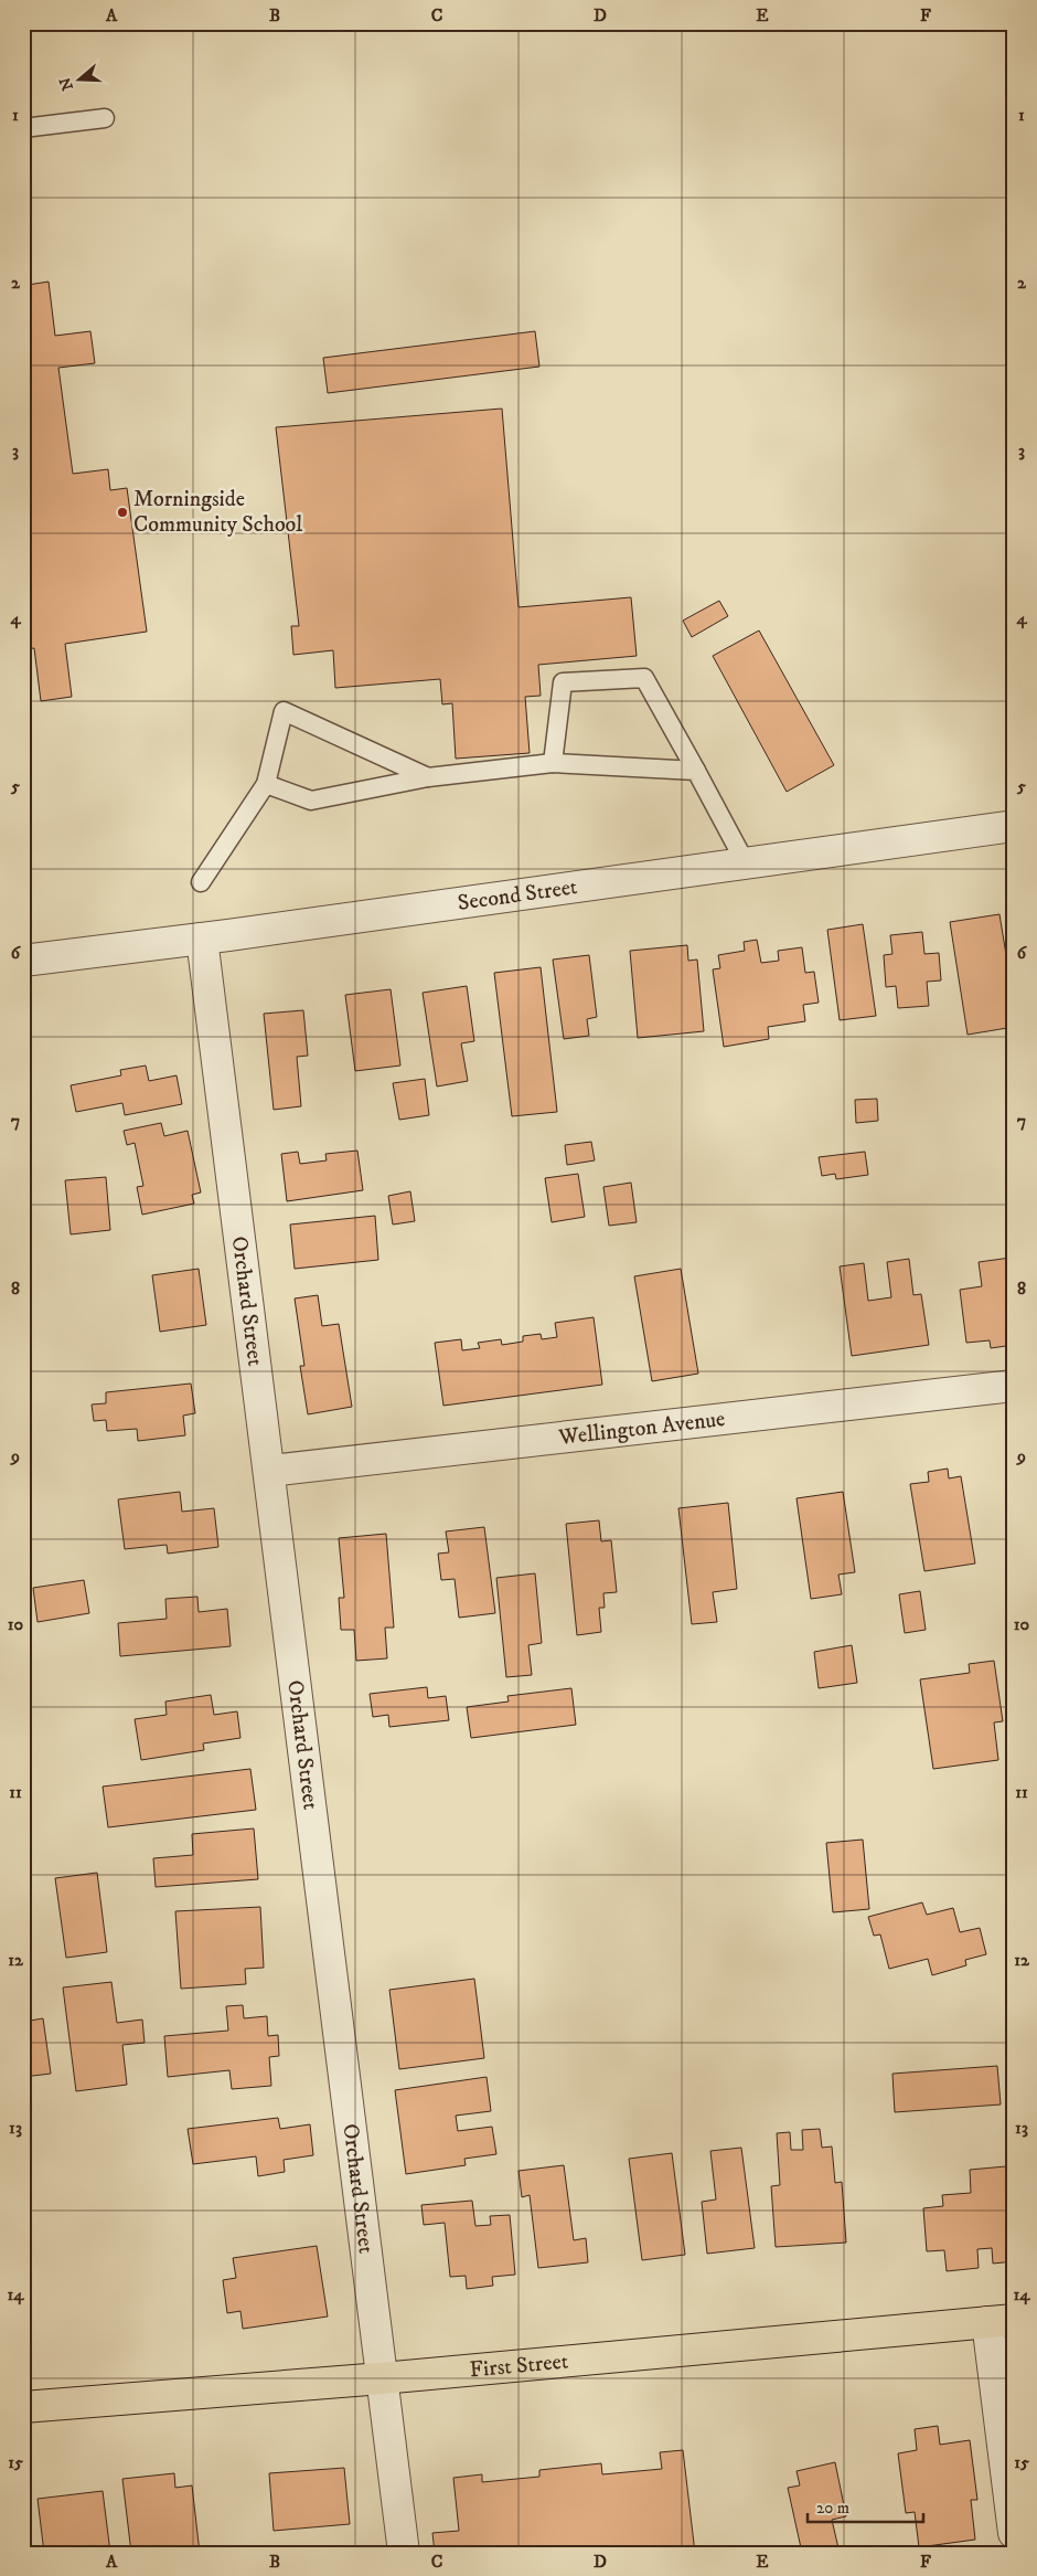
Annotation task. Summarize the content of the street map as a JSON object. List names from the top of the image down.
{
  "streets": {
    "main road": ["First Street"],
    "street": ["Second Street", "Orchard Street", "Wellington Avenue"]
  },
  "crossings": [
    ["Second Street", "Orchard Street"],
    ["Orchard Street", "Wellington Avenue"],
    ["Orchard Street", "First Street"]
  ],
  "places": ["Morningside Community School"],
  "scale_bar": "20 m",
  "north": "left",
  "grid": {
    "columns": [
      "A",
      "B",
      "C",
      "D",
      "E",
      "F"
    ],
    "rows": [
      "1",
      "2",
      "3",
      "4",
      "5",
      "6",
      "7",
      "8",
      "9",
      "10",
      "11",
      "12",
      "13",
      "14",
      "15"
    ]
  }
}
